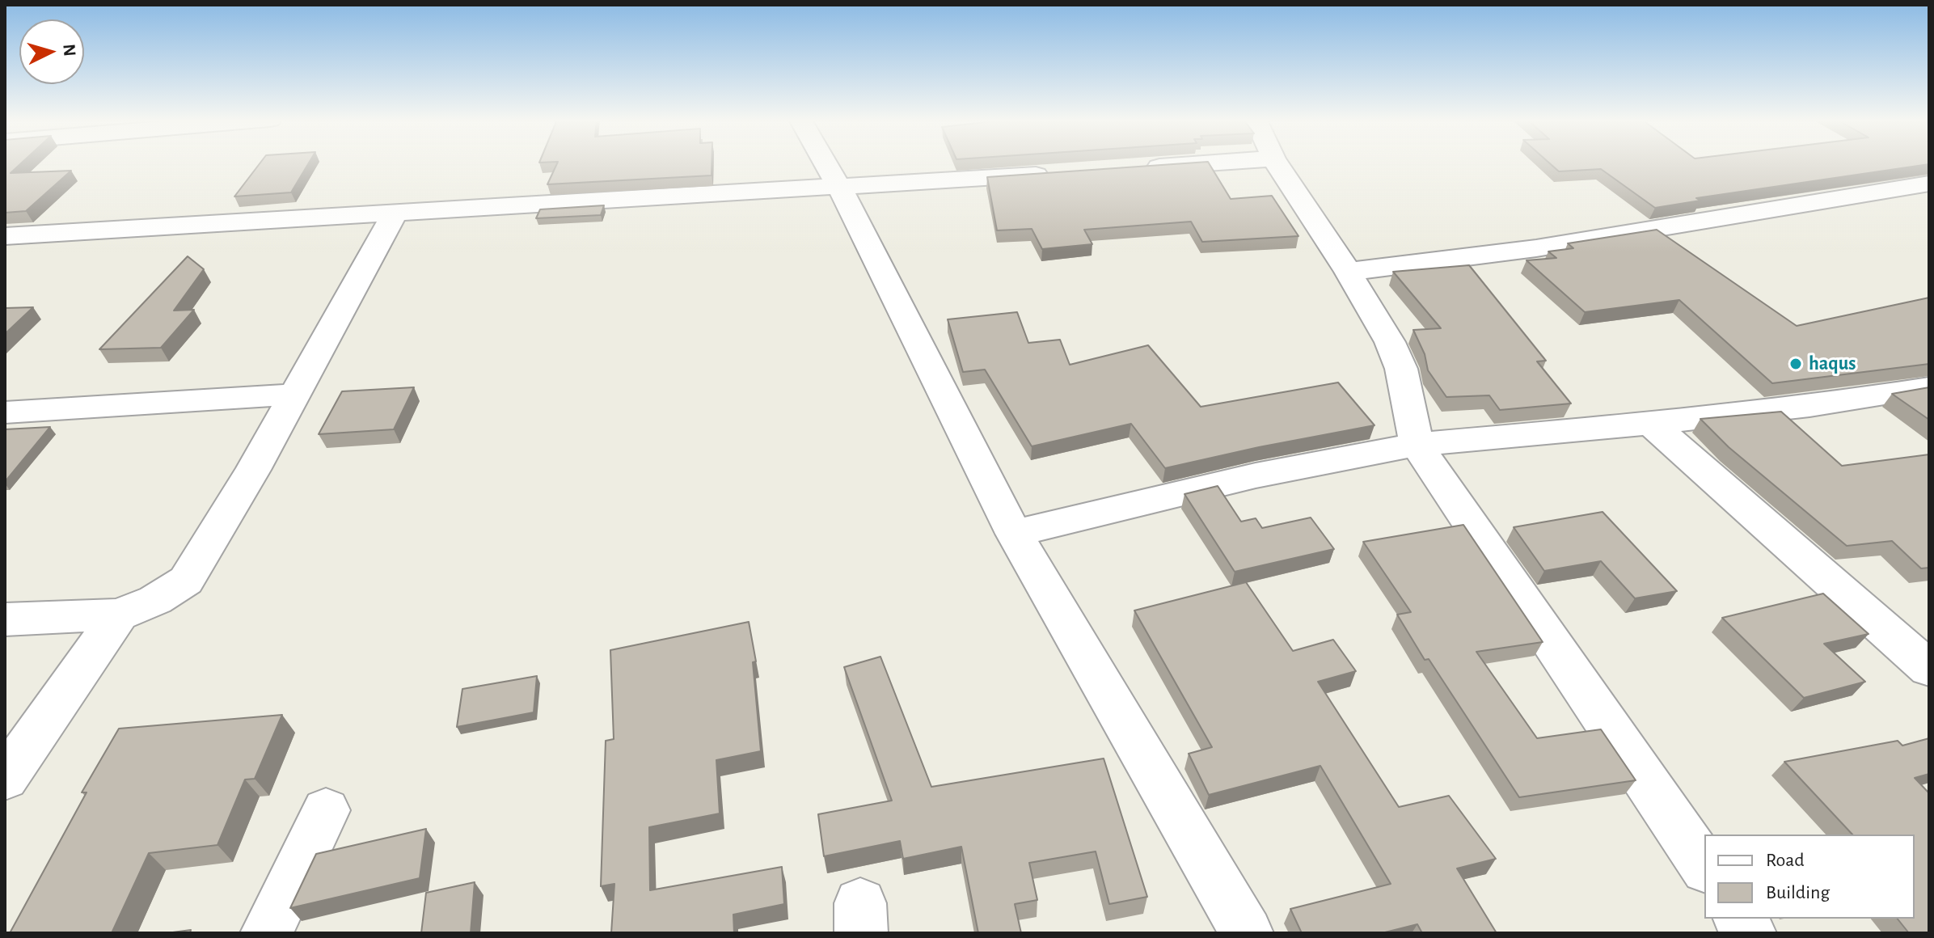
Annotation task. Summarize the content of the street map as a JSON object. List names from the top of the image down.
{
  "places": ["haqus"],
  "legend": ["Road", "Building"],
  "north": "right"
}
